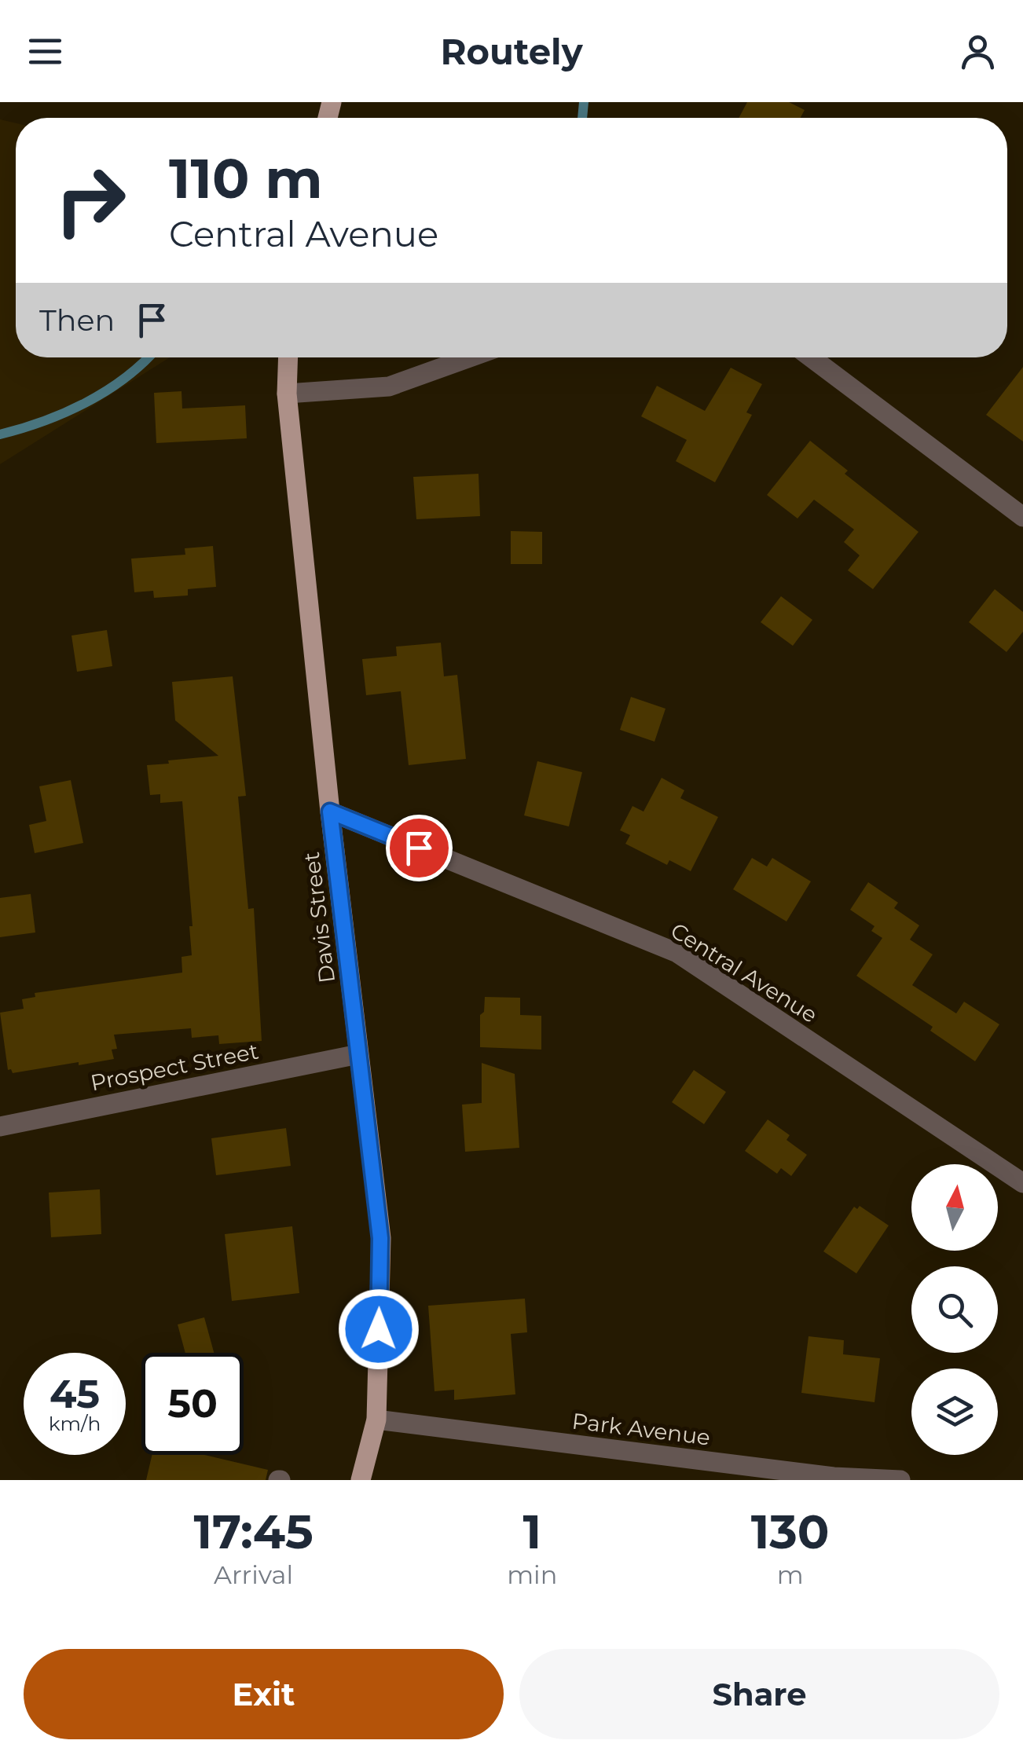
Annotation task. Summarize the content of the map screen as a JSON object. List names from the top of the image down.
{
  "streets": {
    "main road": ["Davis Street"],
    "street": ["Central Avenue", "Prospect Street", "Park Avenue"]
  },
  "crossings": [
    ["Davis Street", "Central Avenue"],
    ["Davis Street", "Prospect Street"],
    ["Davis Street", "Park Avenue"]
  ],
  "north": "top",
  "page": {
    "header": "Routely",
    "turn": ["110 m", "Central Avenue"],
    "then": "Then",
    "speed": "45 km/h",
    "limit": "50",
    "eta": [
      "17:45",
      "Arrival",
      "1",
      "min",
      "130",
      "m"
    ],
    "buttons": ["Exit", "Share"]
  }
}
